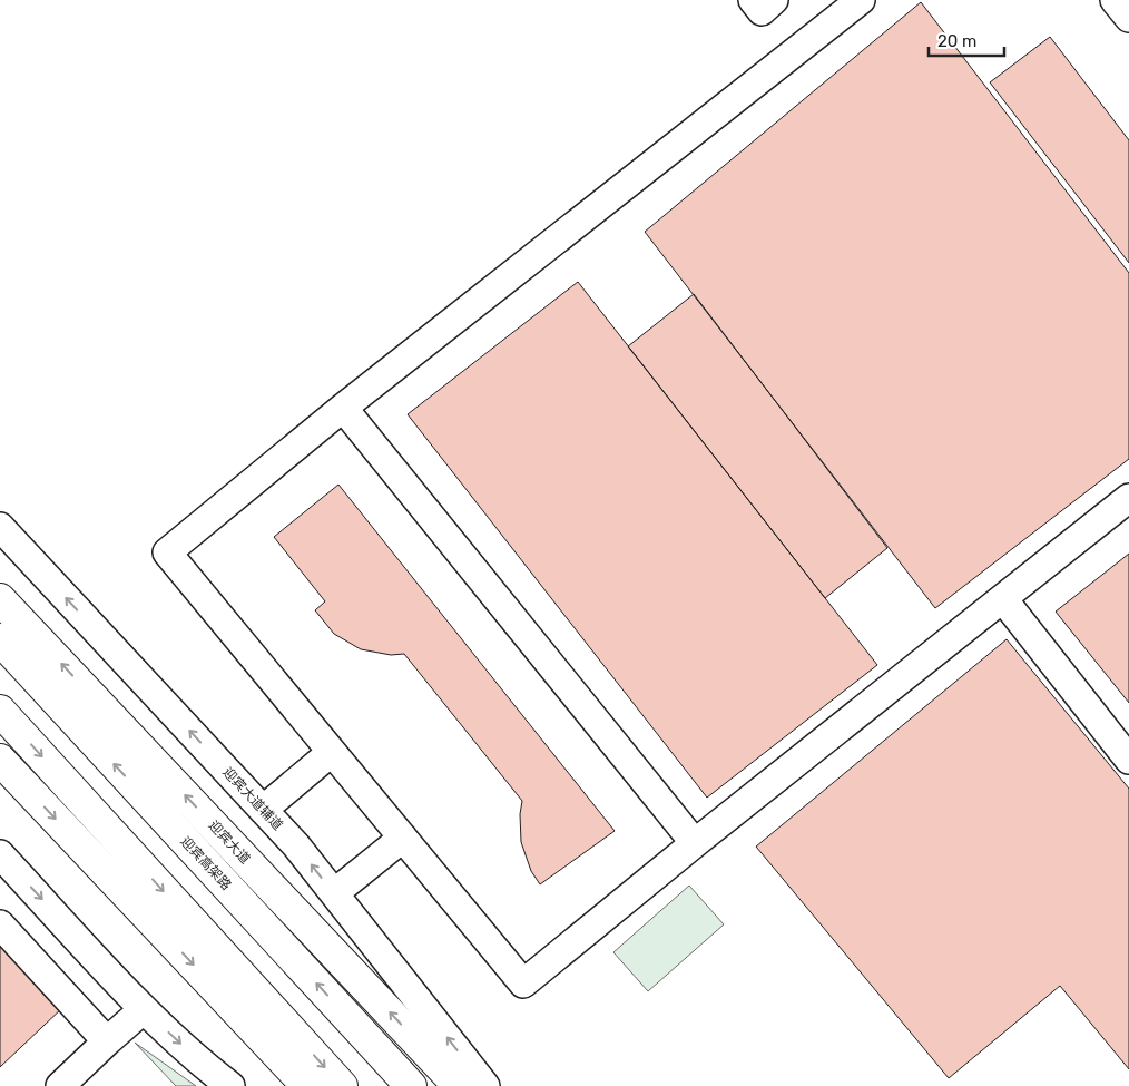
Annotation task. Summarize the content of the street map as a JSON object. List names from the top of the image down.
{
  "streets": {
    "main road": ["迎宾大道", "迎宾高架路"],
    "street": ["迎宾大道辅道"]
  },
  "scale_bar": "20 m"
}
